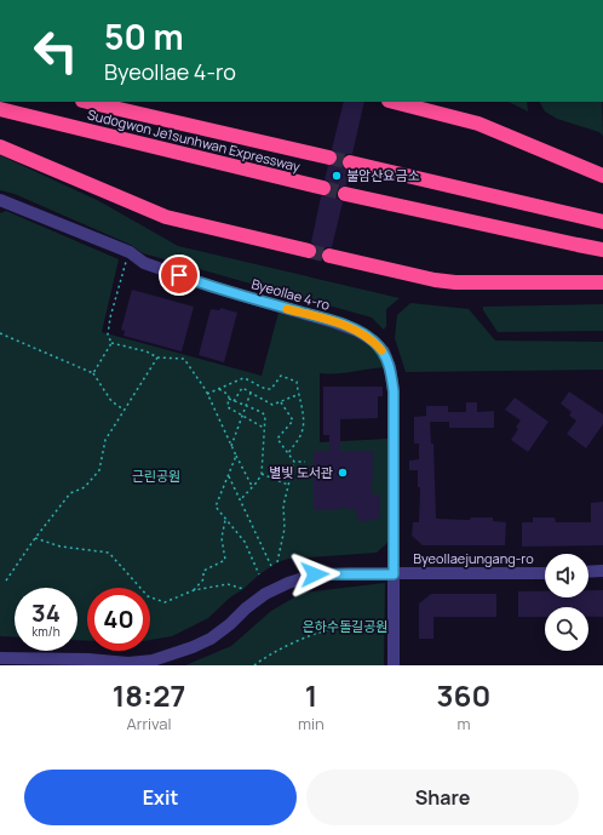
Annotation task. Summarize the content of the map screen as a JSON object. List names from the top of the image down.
{
  "streets": {
    "highway": ["Sudogwon Je1sunhwan Expressway"],
    "street": ["Byeollae 4-ro", "Byeollaejungang-ro"]
  },
  "crossings": [
    ["Byeollae 4-ro", "Byeollaejungang-ro"]
  ],
  "parks": ["근린공원", "은하수돌길공원"],
  "places": ["불암산요금소", "별빛 도서관"],
  "page": {
    "turn": ["50 m", "Byeollae 4-ro"],
    "speed": "34 km/h",
    "limit": "40",
    "eta": [
      "18:27",
      "Arrival",
      "1",
      "min",
      "360",
      "m"
    ],
    "buttons": ["Exit", "Share"]
  }
}
